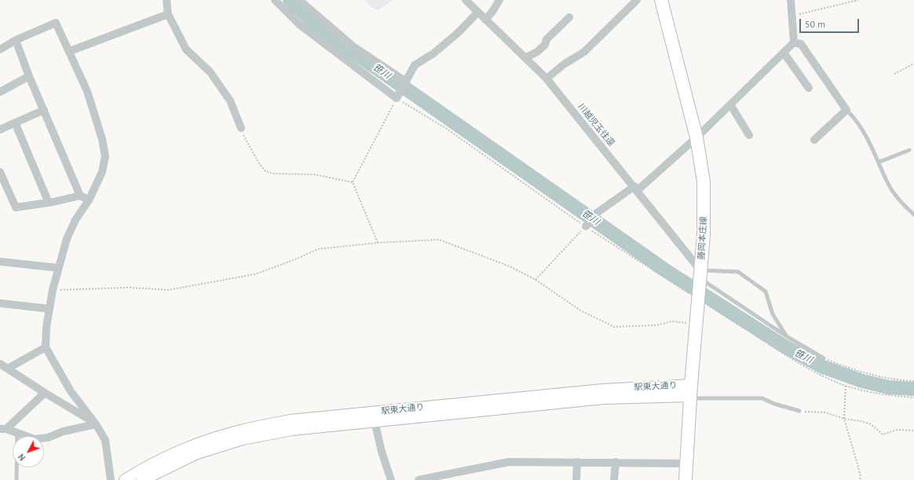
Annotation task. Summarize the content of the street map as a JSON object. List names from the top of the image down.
{
  "streets": {
    "main road": ["藤岡本庄線"],
    "street": ["川越児玉往還", "駅東大通り"]
  },
  "crossings": [
    ["川越児玉往還", "藤岡本庄線"],
    ["藤岡本庄線", "駅東大通り"]
  ],
  "water": ["笹川"],
  "scale_bar": "50 m",
  "north": "bottom left"
}
